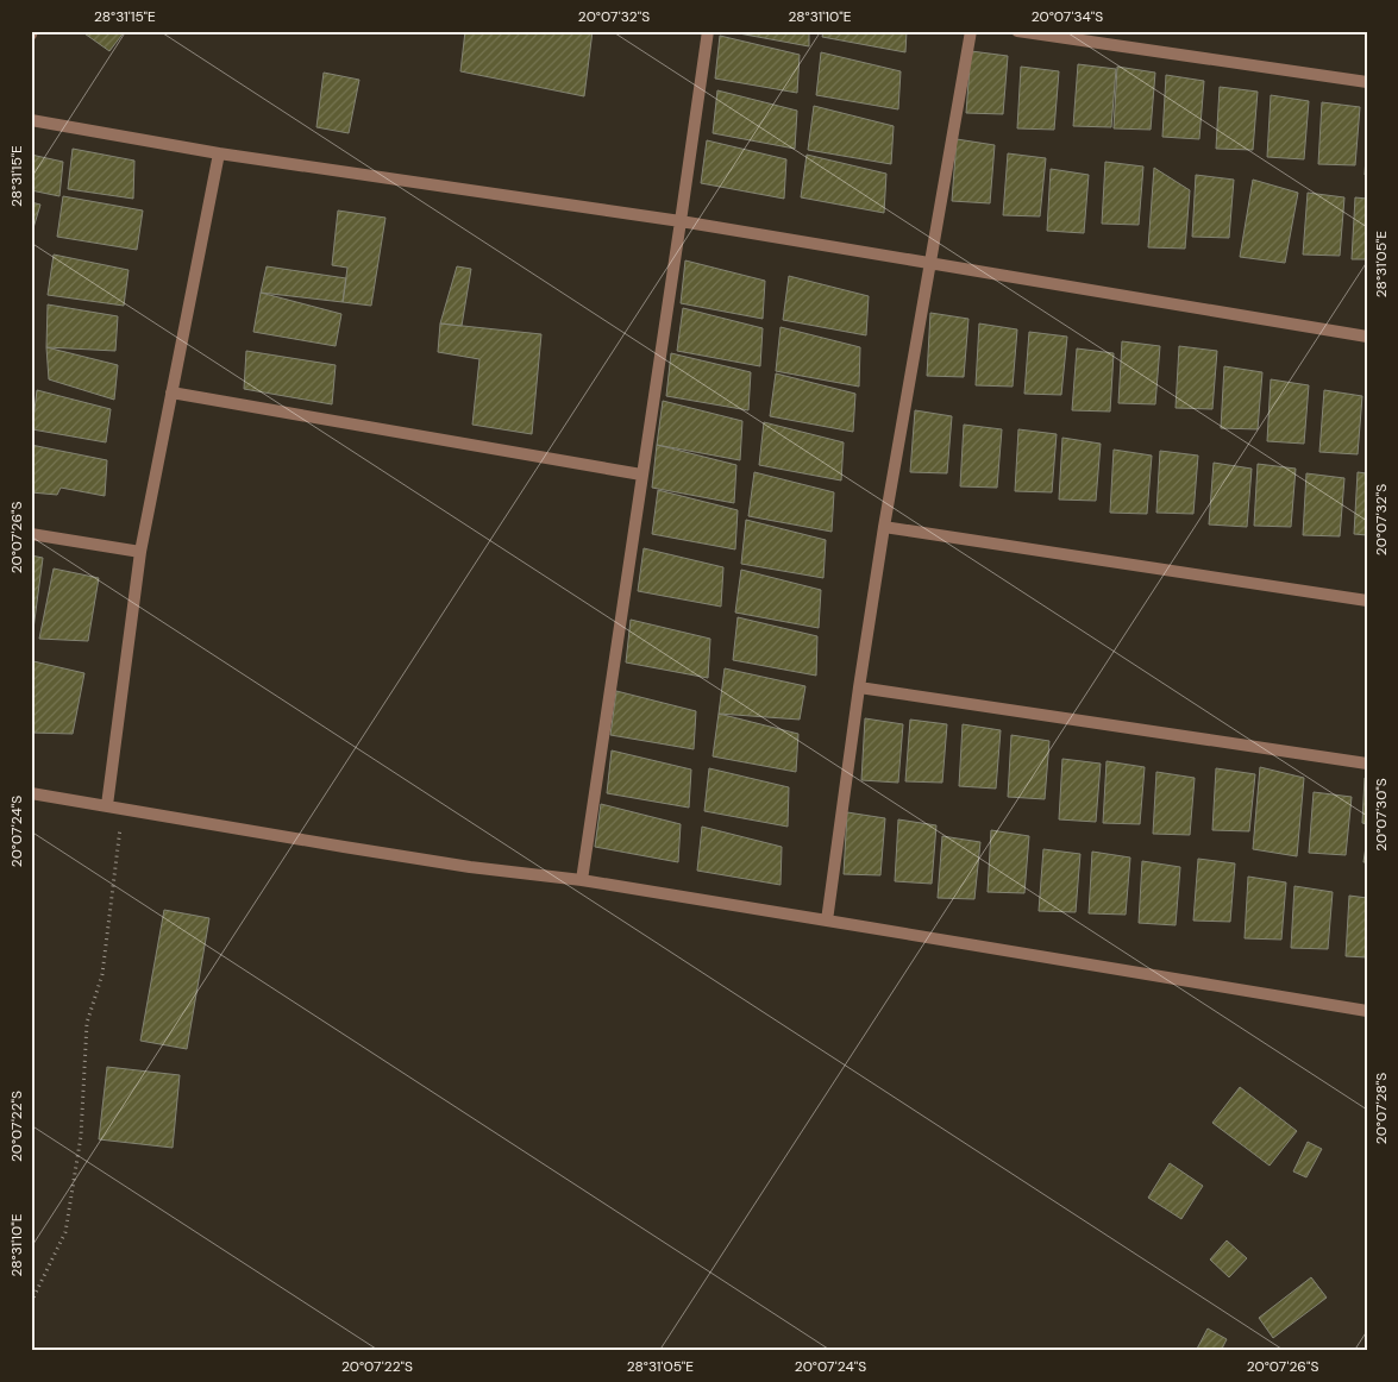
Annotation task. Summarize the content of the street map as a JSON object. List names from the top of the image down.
{
  "coordinates": [
    "28°31'15\"E",
    "20°07'32\"S",
    "28°31'10\"E",
    "20°07'34\"S",
    "28°31'05\"E",
    "20°07'26\"S",
    "20°07'30\"S",
    "20°07'24\"S",
    "20°07'28\"S",
    "20°07'22\"S"
  ]
}
